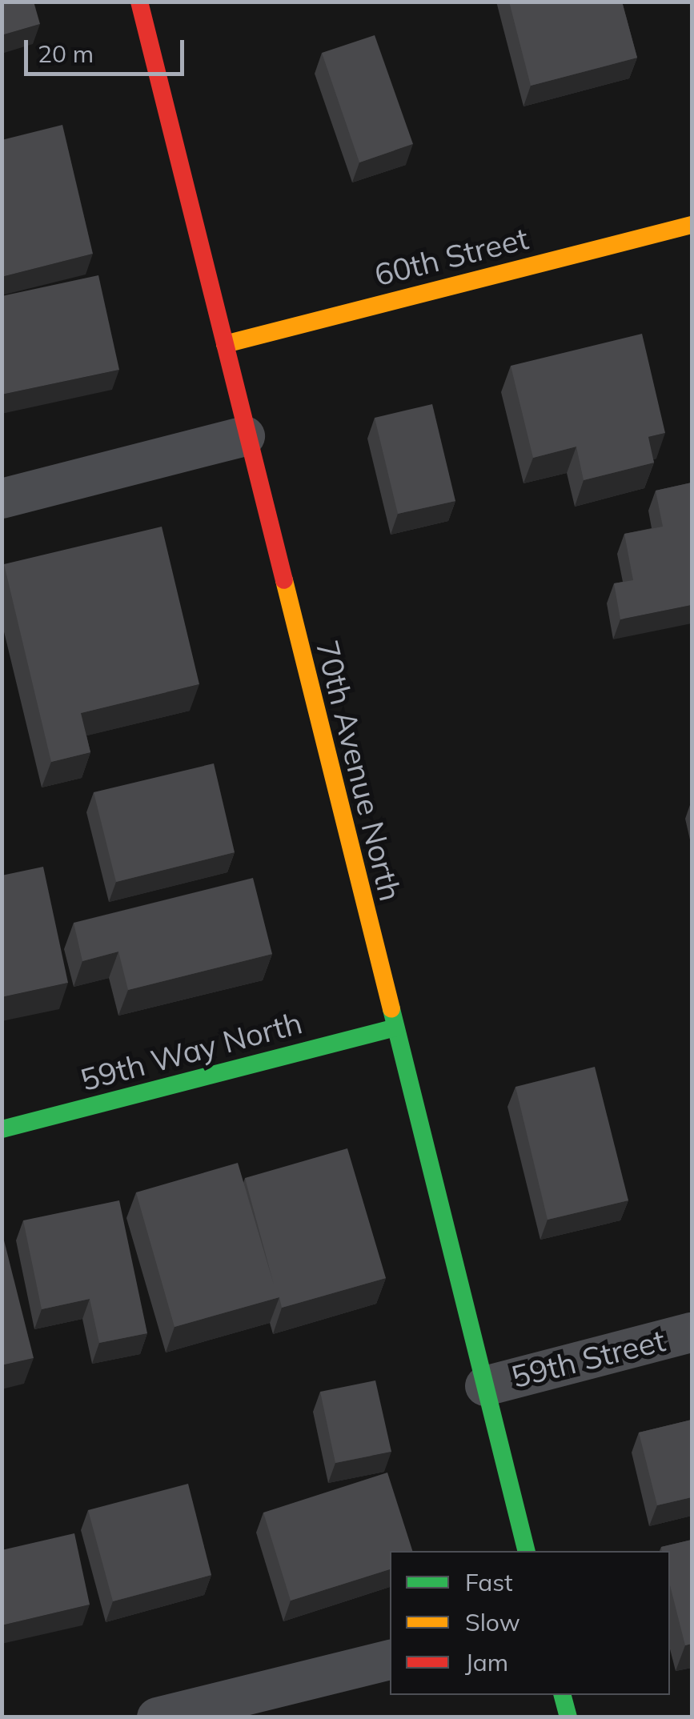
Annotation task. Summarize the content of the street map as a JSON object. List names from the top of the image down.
{
  "streets": {
    "street": [
      "60th Street",
      "70th Avenue North",
      "59th Way North",
      "59th Street"
    ]
  },
  "crossings": [
    ["60th Street", "70th Avenue North"],
    ["70th Avenue North", "59th Way North"],
    ["70th Avenue North", "59th Street"]
  ],
  "legend": ["Fast", "Slow", "Jam"],
  "scale_bar": "20 m"
}
